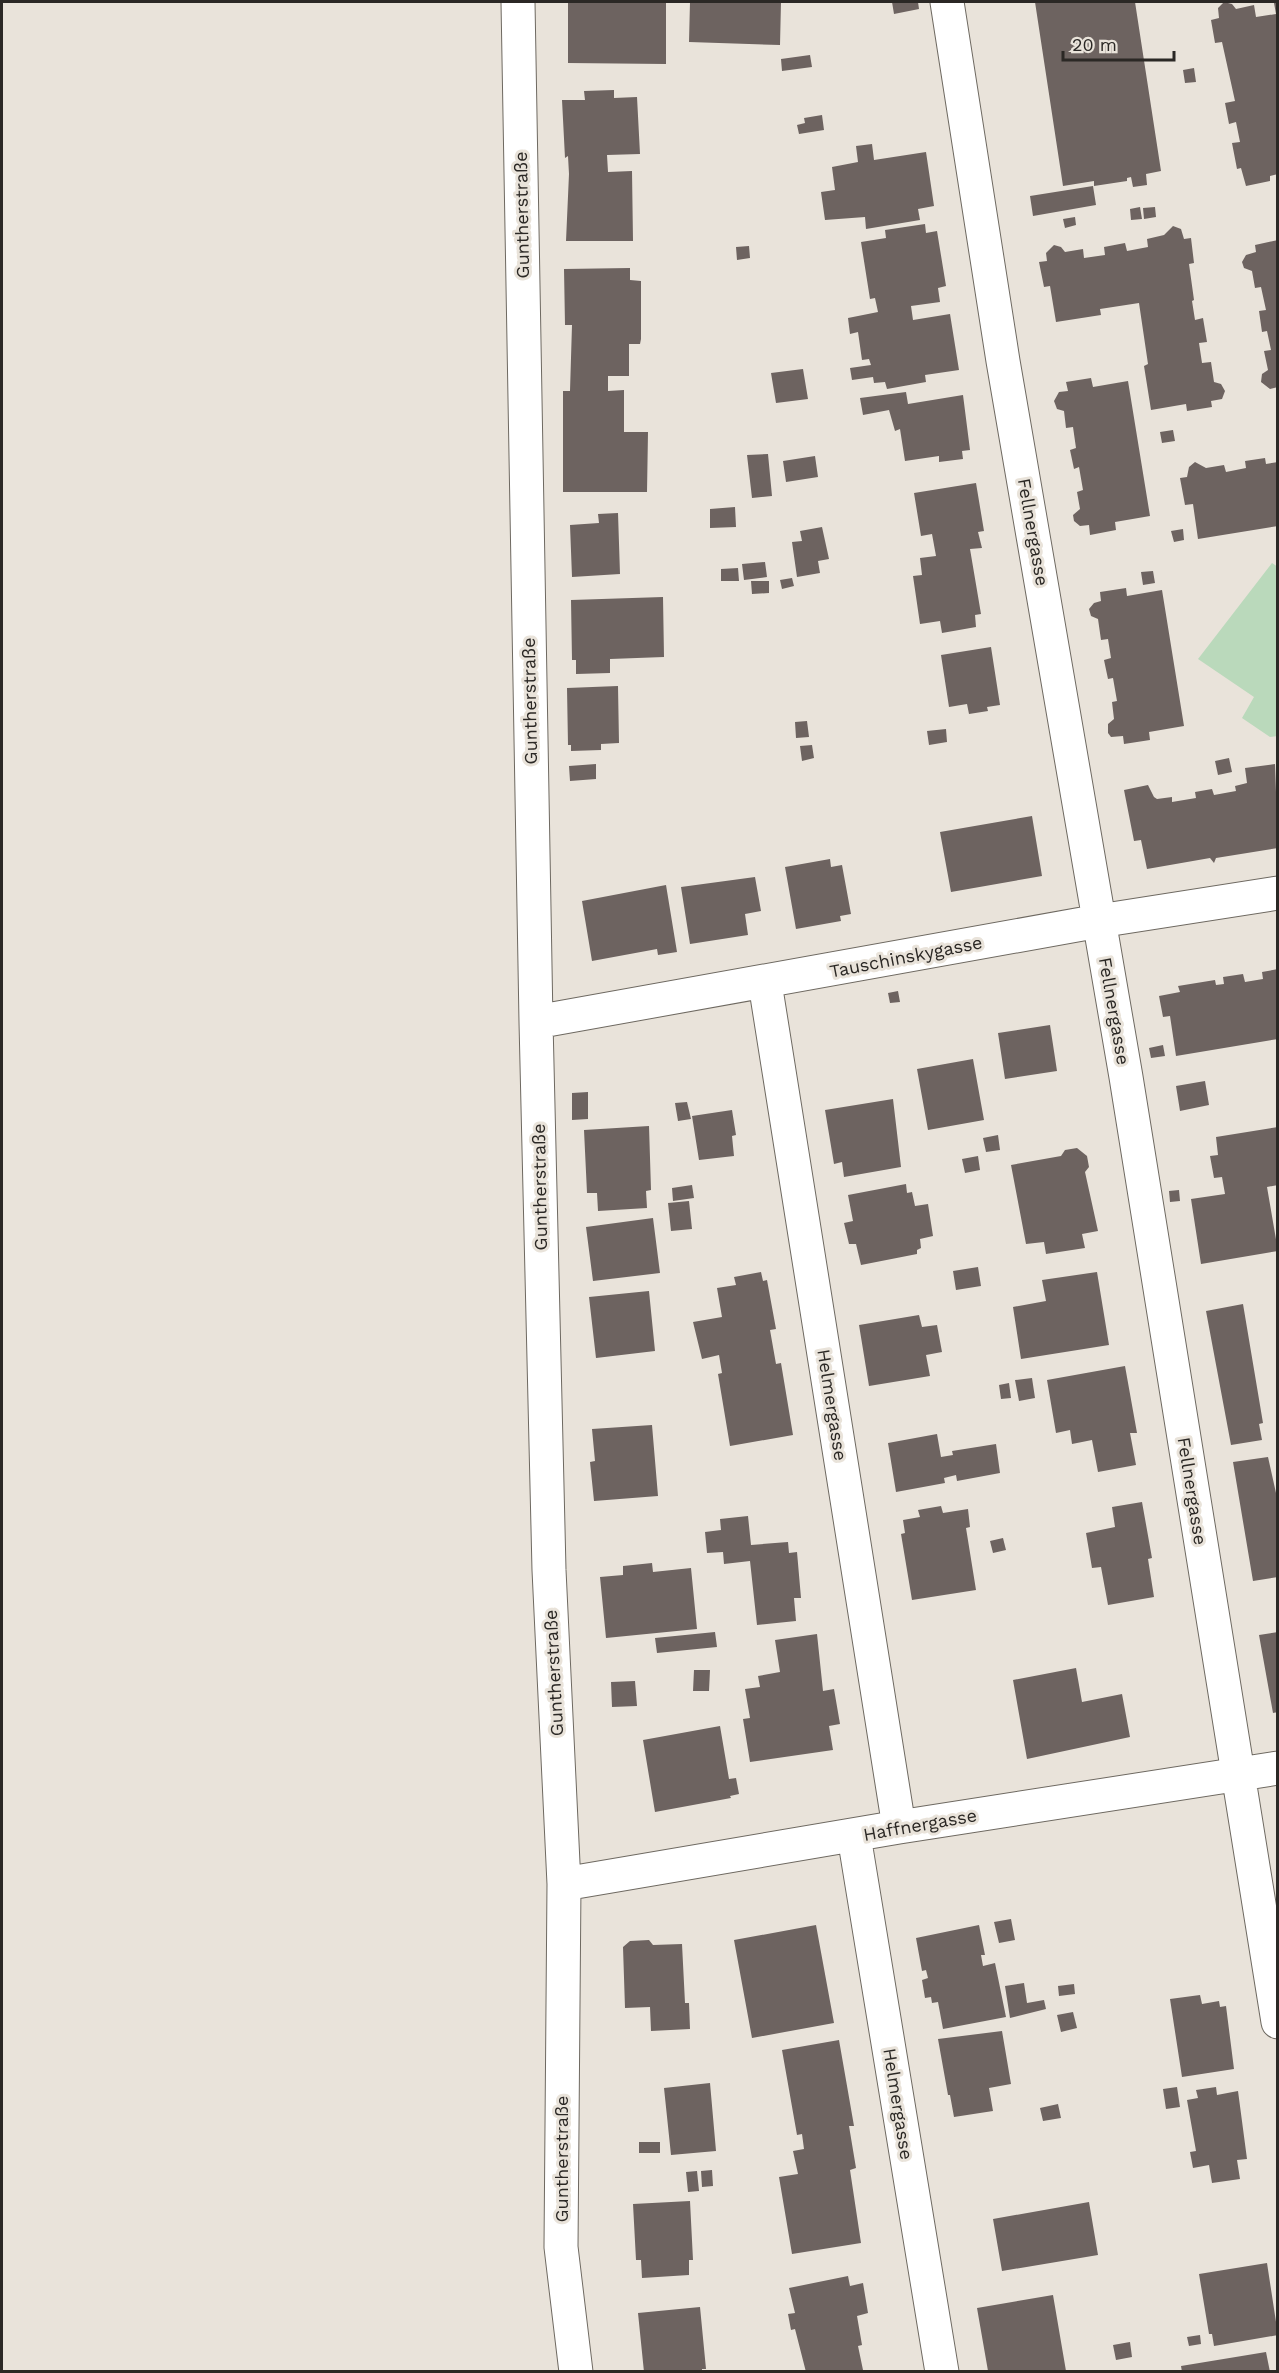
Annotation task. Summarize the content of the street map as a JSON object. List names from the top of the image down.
{
  "streets": {
    "street": [
      "Guntherstraße",
      "Fellnergasse",
      "Tauschinskygasse",
      "Helmergasse",
      "Haffnergasse"
    ]
  },
  "crossings": [
    ["Guntherstraße", "Tauschinskygasse"],
    ["Guntherstraße", "Haffnergasse"],
    ["Fellnergasse", "Tauschinskygasse"],
    ["Fellnergasse", "Haffnergasse"],
    ["Tauschinskygasse", "Helmergasse"],
    ["Helmergasse", "Haffnergasse"]
  ],
  "scale_bar": "20 m"
}
